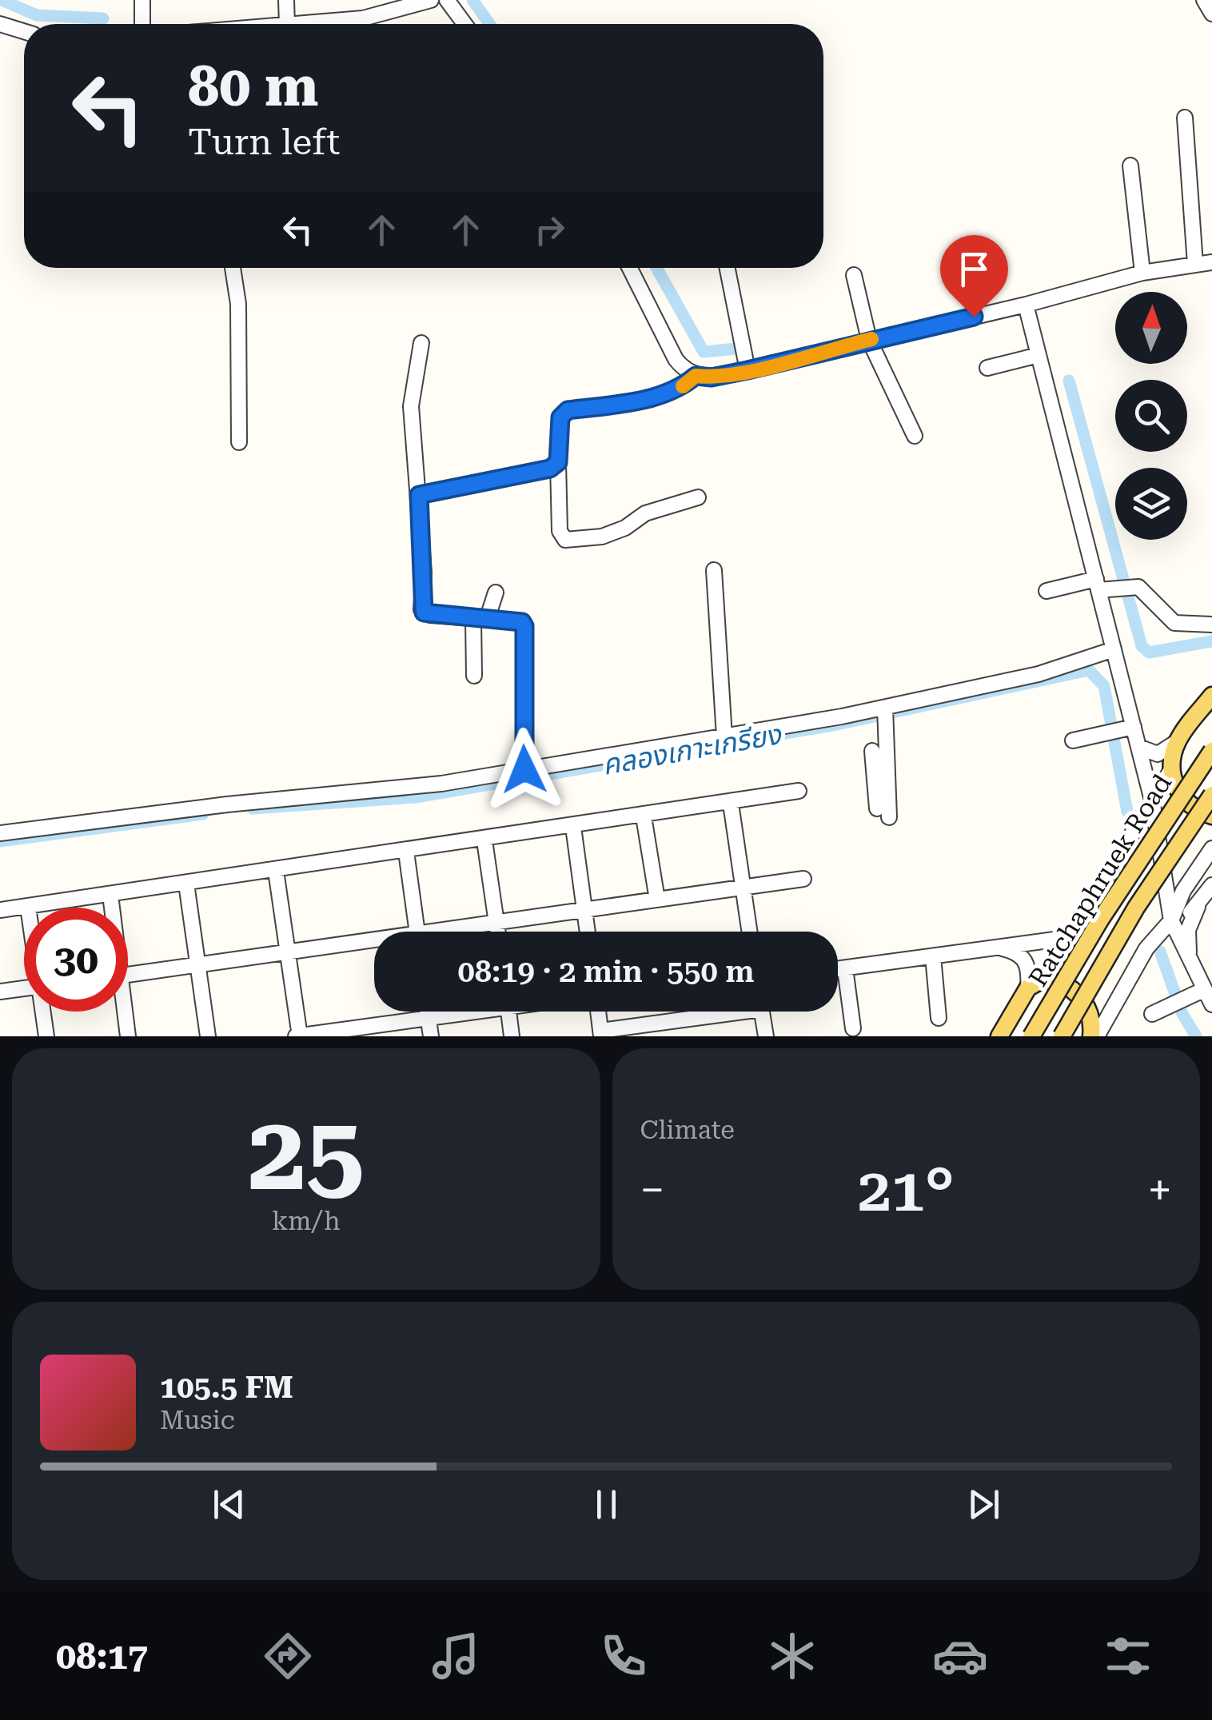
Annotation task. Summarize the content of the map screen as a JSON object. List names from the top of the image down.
{
  "streets": {
    "main road": ["Ratchaphruek Road"]
  },
  "water": ["คลองเกาะเกรียง"],
  "north": "top",
  "page": {
    "turn": ["80 m", "Turn left"],
    "limit": "30",
    "trip": "08:19 · 2 min · 550 m",
    "tile": [
      ["25", "km/h"],
      "Climate"
    ],
    "heat": ["−", "21°", "+"],
    "song": ["105.5 FM", "Music"],
    "tabs": "08:17"
  }
}
